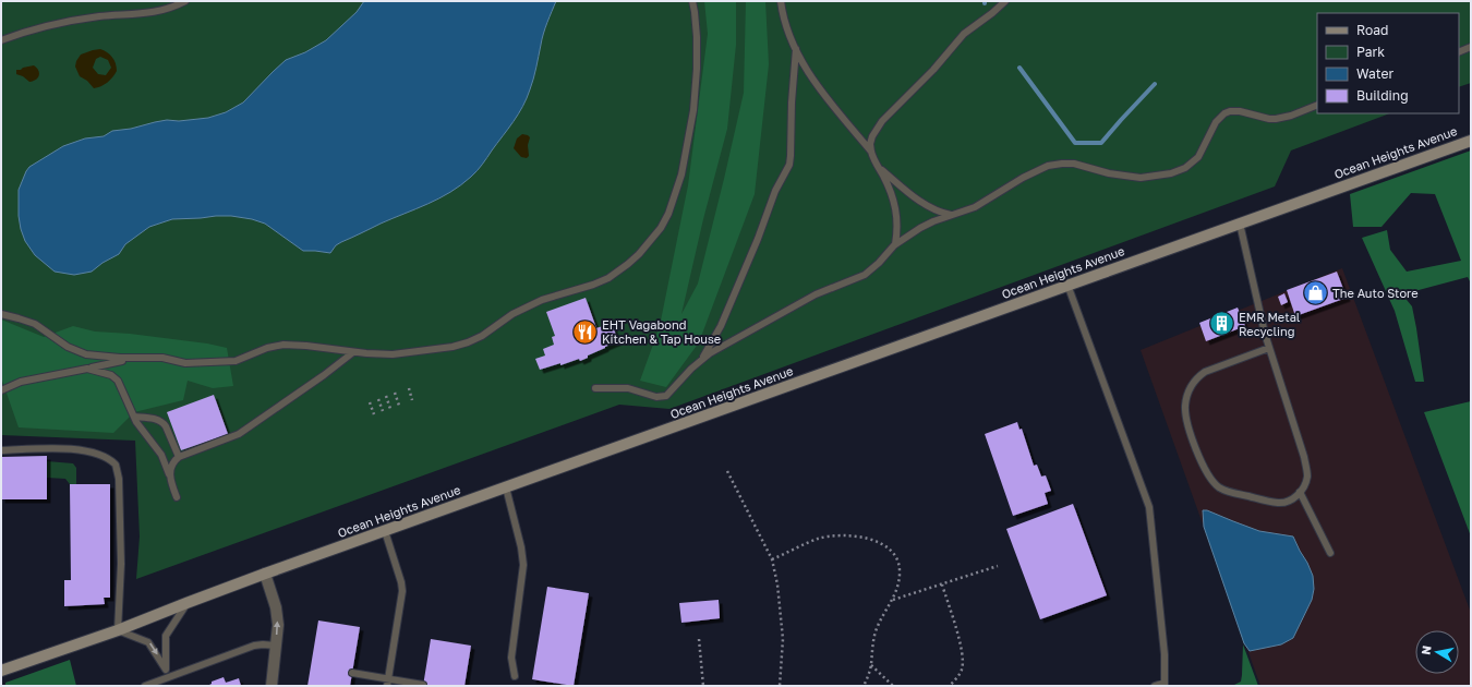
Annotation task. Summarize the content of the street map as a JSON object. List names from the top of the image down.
{
  "streets": {
    "main road": ["Ocean Heights Avenue"]
  },
  "places": {
    "shop": ["The Auto Store"],
    "building": ["EMR Metal Recycling"],
    "restaurant": ["EHT Vagabond Kitchen & Tap House"]
  },
  "legend": [
    "Road",
    "Park",
    "Water",
    "Building"
  ],
  "north": "left"
}
